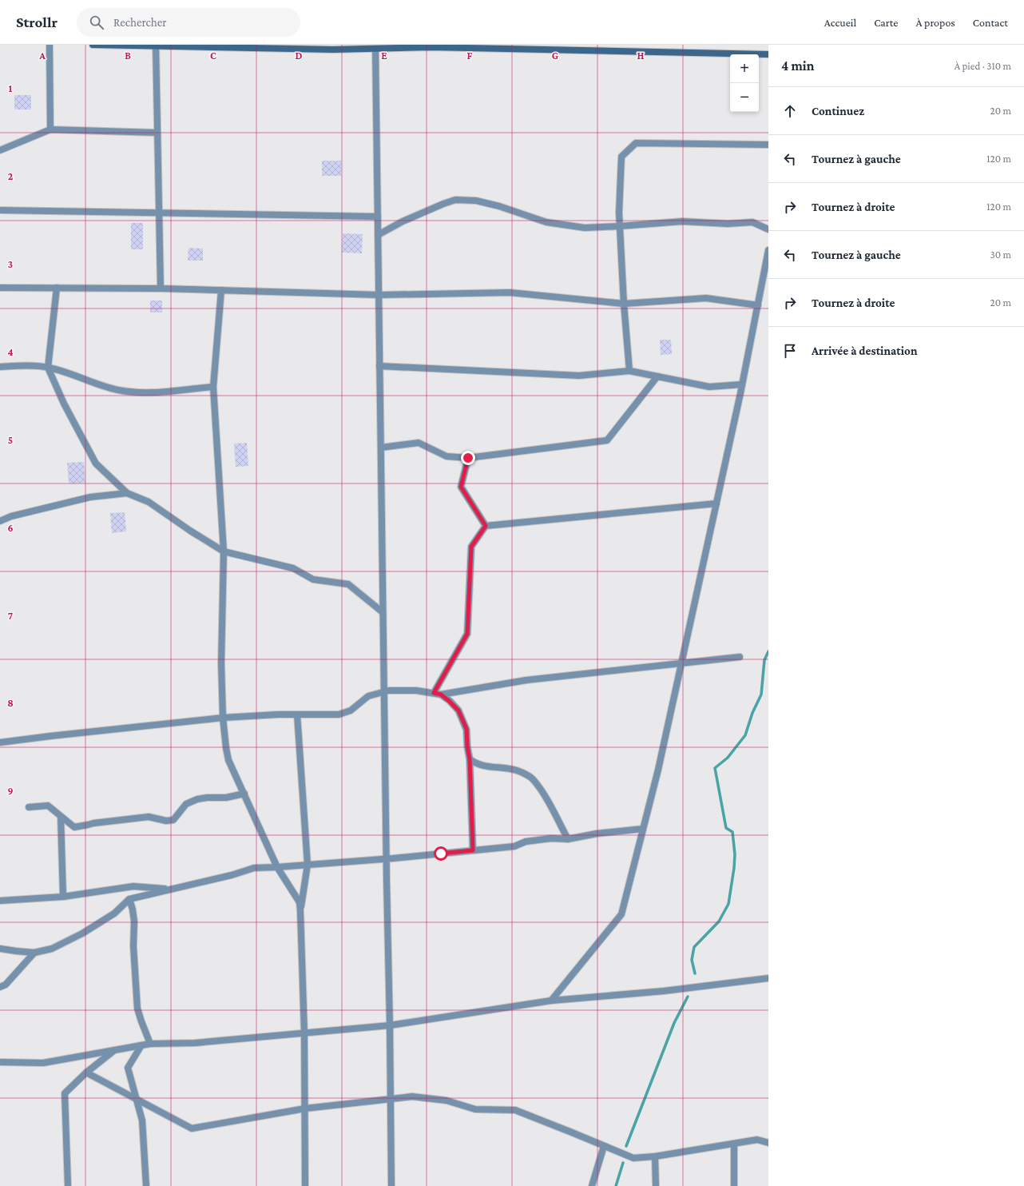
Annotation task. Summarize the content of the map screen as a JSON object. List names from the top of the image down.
{
  "page": {
    "header": "Strollr",
    "search": "Rechercher",
    "nav": [
      "Accueil",
      "Carte",
      "À propos",
      "Contact"
    ],
    "heading": ["4 min", "À pied · 310 m"],
    "map_buttons": ["+", "−"],
    "list": [
      ["Continuez", "20 m"],
      ["Tournez à gauche", "120 m"],
      ["Tournez à droite", "120 m"],
      ["Tournez à gauche", "30 m"],
      ["Tournez à droite", "20 m"],
      "Arrivée à destination"
    ]
  },
  "grid": {
    "columns": [
      "A",
      "B",
      "C",
      "D",
      "E",
      "F",
      "G",
      "H"
    ],
    "rows": [
      "1",
      "2",
      "3",
      "4",
      "5",
      "6",
      "7",
      "8",
      "9"
    ]
  }
}
